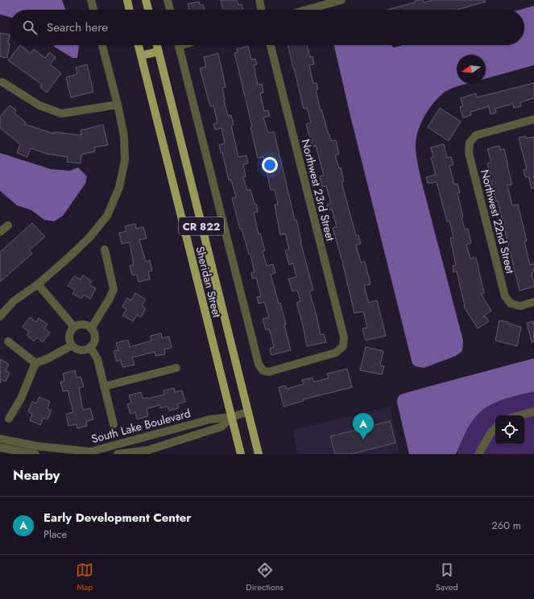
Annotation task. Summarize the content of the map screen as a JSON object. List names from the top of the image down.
{
  "streets": {
    "main road": ["CR 822", "Sheridan Street"],
    "street": ["Northwest 23rd Street", "Northwest 22nd Street", "South Lake Boulevard"]
  },
  "crossings": [
    ["Sheridan Street", "South Lake Boulevard"]
  ],
  "north": "left",
  "page": {
    "search": "Search here",
    "pins": "A",
    "heading": "Nearby",
    "list": [
      {
        "mark": "A",
        "name": "Early Development Center",
        "note": "Place",
        "value": "260 m"
      }
    ],
    "nav": ["Map", "Directions", "Saved"]
  }
}
